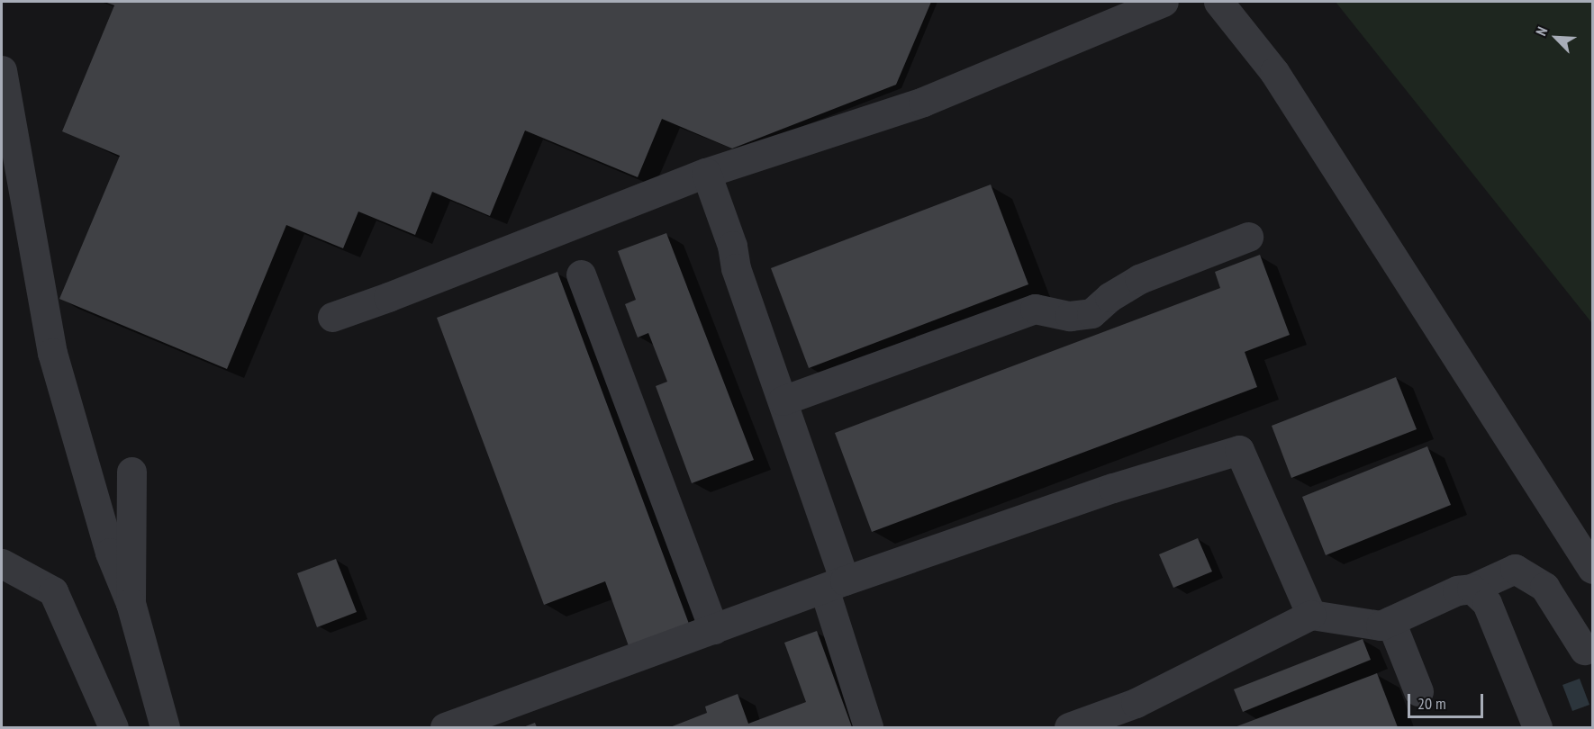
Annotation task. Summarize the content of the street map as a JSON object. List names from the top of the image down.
{
  "scale_bar": "20 m",
  "north": "top left"
}
